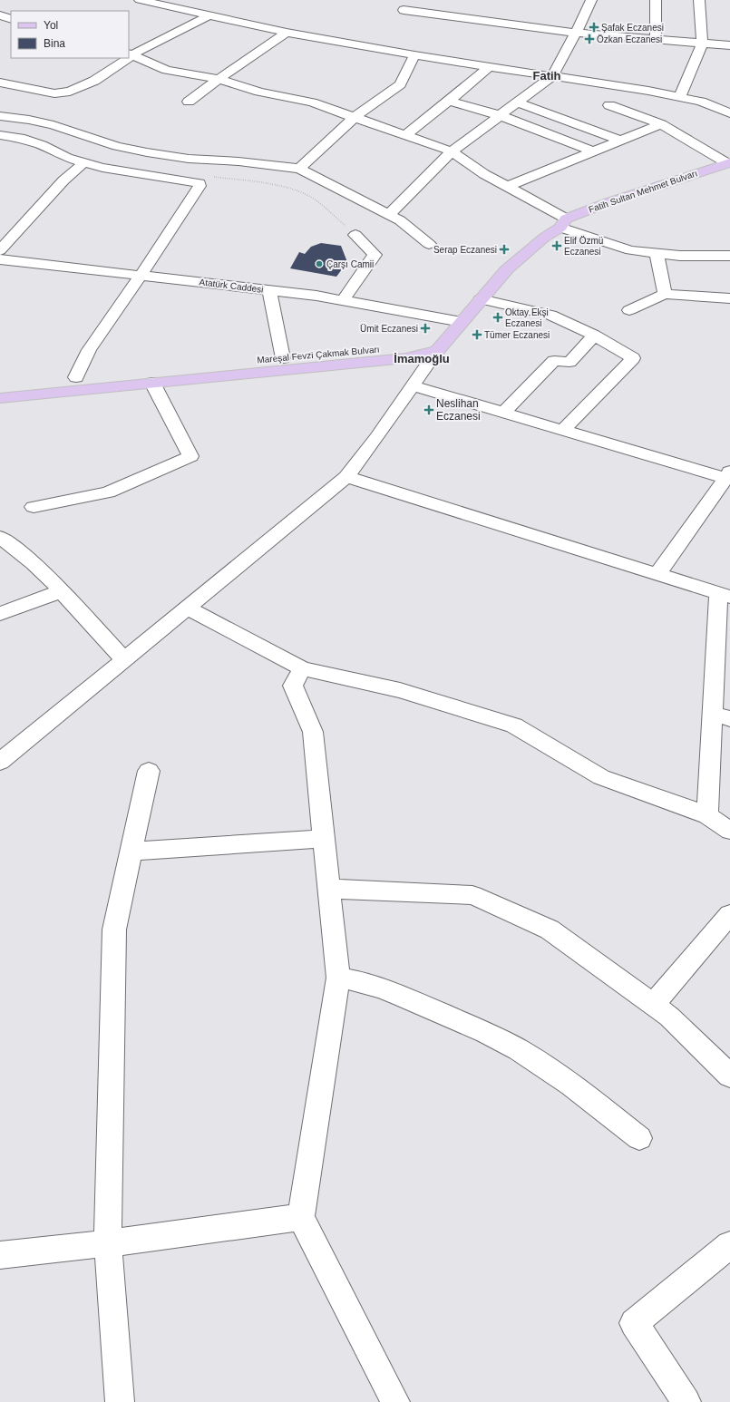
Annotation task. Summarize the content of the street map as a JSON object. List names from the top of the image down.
{
  "streets": {
    "main road": ["Fatih Sultan Mehmet Bulvarı", "Mareşal Fevzi Çakmak Bulvarı"],
    "street": ["Atatürk Caddesi"]
  },
  "crossings": [
    ["Fatih Sultan Mehmet Bulvarı", "Atatürk Caddesi"],
    ["Fatih Sultan Mehmet Bulvarı", "Mareşal Fevzi Çakmak Bulvarı"]
  ],
  "districts": ["Fatih", "İmamoğlu"],
  "places": {
    "health": [
      "Şafak Eczanesi",
      "Özkan Eczanesi",
      "Elif Özmü Eczanesi",
      "Serap Eczanesi",
      "Oktay Ekşi Eczanesi",
      "Ümit Eczanesi",
      "Tümer Eczanesi",
      "Neslihan Eczanesi"
    ],
    "other": ["Çarşı Camii"]
  },
  "legend": ["Yol", "Bina"]
}
